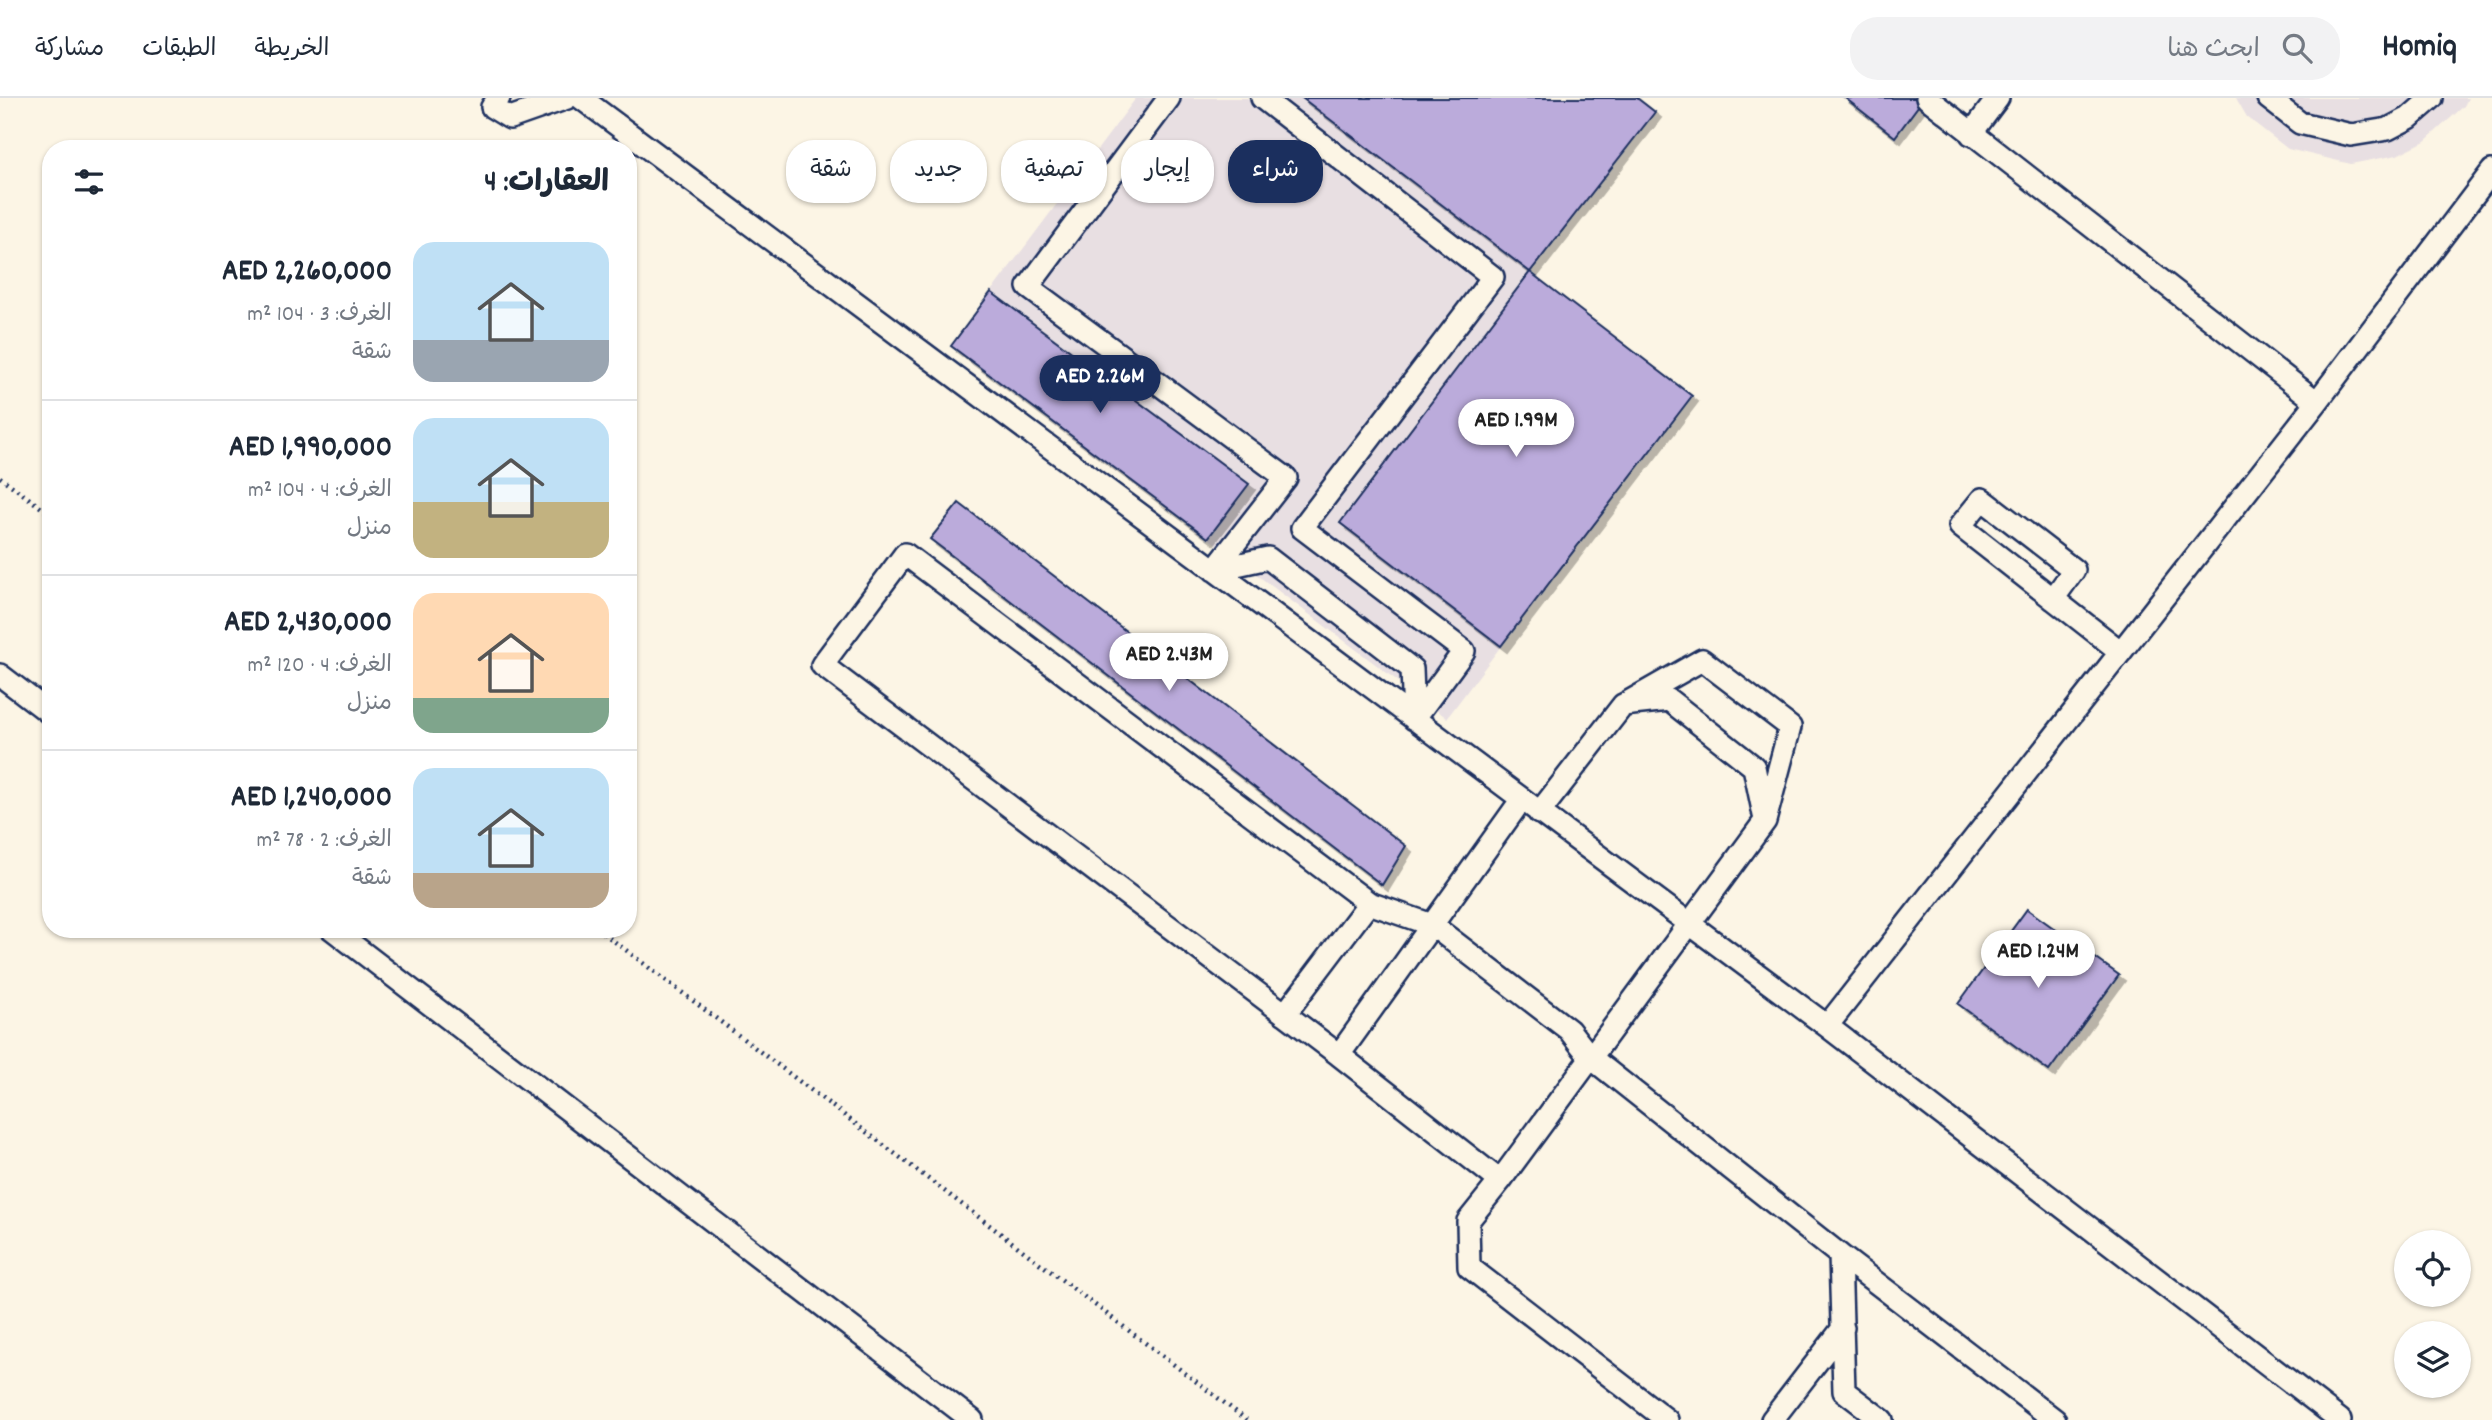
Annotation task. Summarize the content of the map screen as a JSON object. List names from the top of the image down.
{
  "page": {
    "header": "Homiq",
    "search": "ابحث هنا",
    "nav": ["الخريطة", "الطبقات", "مشاركة"],
    "chip": [
      "شراء",
      "إيجار",
      "تصفية",
      "جديد",
      "شقة"
    ],
    "heading": "العقارات: 4",
    "list": [
      {
        "name": "AED 2,260,000",
        "note": "الغرف: 3 · 104 m² · شقة"
      },
      {
        "name": "AED 1,990,000",
        "note": "الغرف: 4 · 104 m² · منزل"
      },
      {
        "name": "AED 2,430,000",
        "note": "الغرف: 4 · 120 m² · منزل"
      },
      {
        "name": "AED 1,240,000",
        "note": "الغرف: 2 · 78 m² · شقة"
      }
    ],
    "price": [
      "AED 2.26M",
      "AED 1.99M",
      "AED 2.43M",
      "AED 1.24M"
    ]
  }
}
